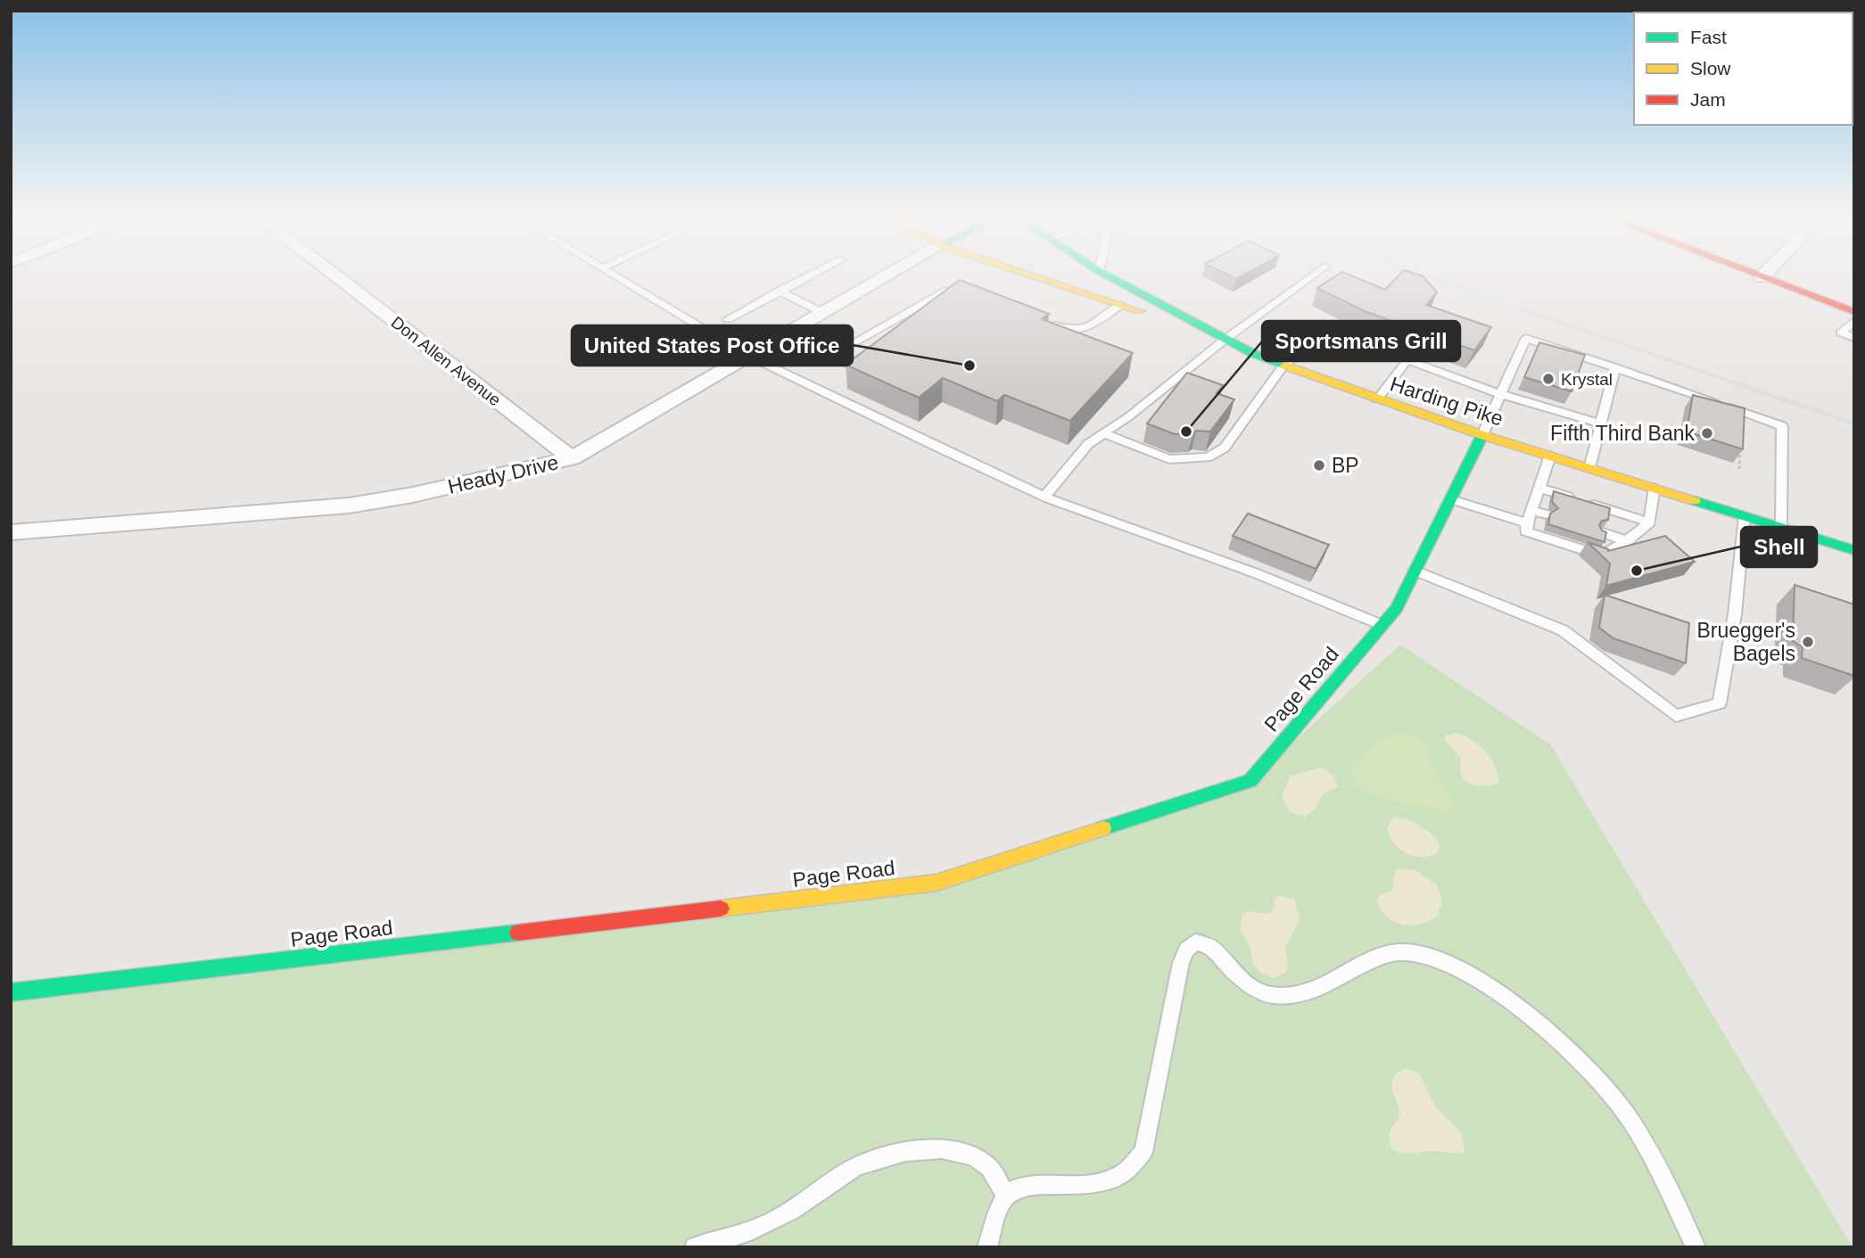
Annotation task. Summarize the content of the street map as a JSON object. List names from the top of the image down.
{
  "streets": {
    "street": [
      "Don Allen Avenue",
      "Harding Pike",
      "Heady Drive",
      "Page Road"
    ]
  },
  "crossings": [
    ["Don Allen Avenue", "Heady Drive"],
    ["Harding Pike", "Page Road"]
  ],
  "places": [
    "United States Post Office",
    "Krystal",
    "Sportsmans Grill",
    "Fifth Third Bank",
    "BP",
    "Shell",
    "Bruegger's Bagels"
  ],
  "legend": ["Fast", "Slow", "Jam"]
}
